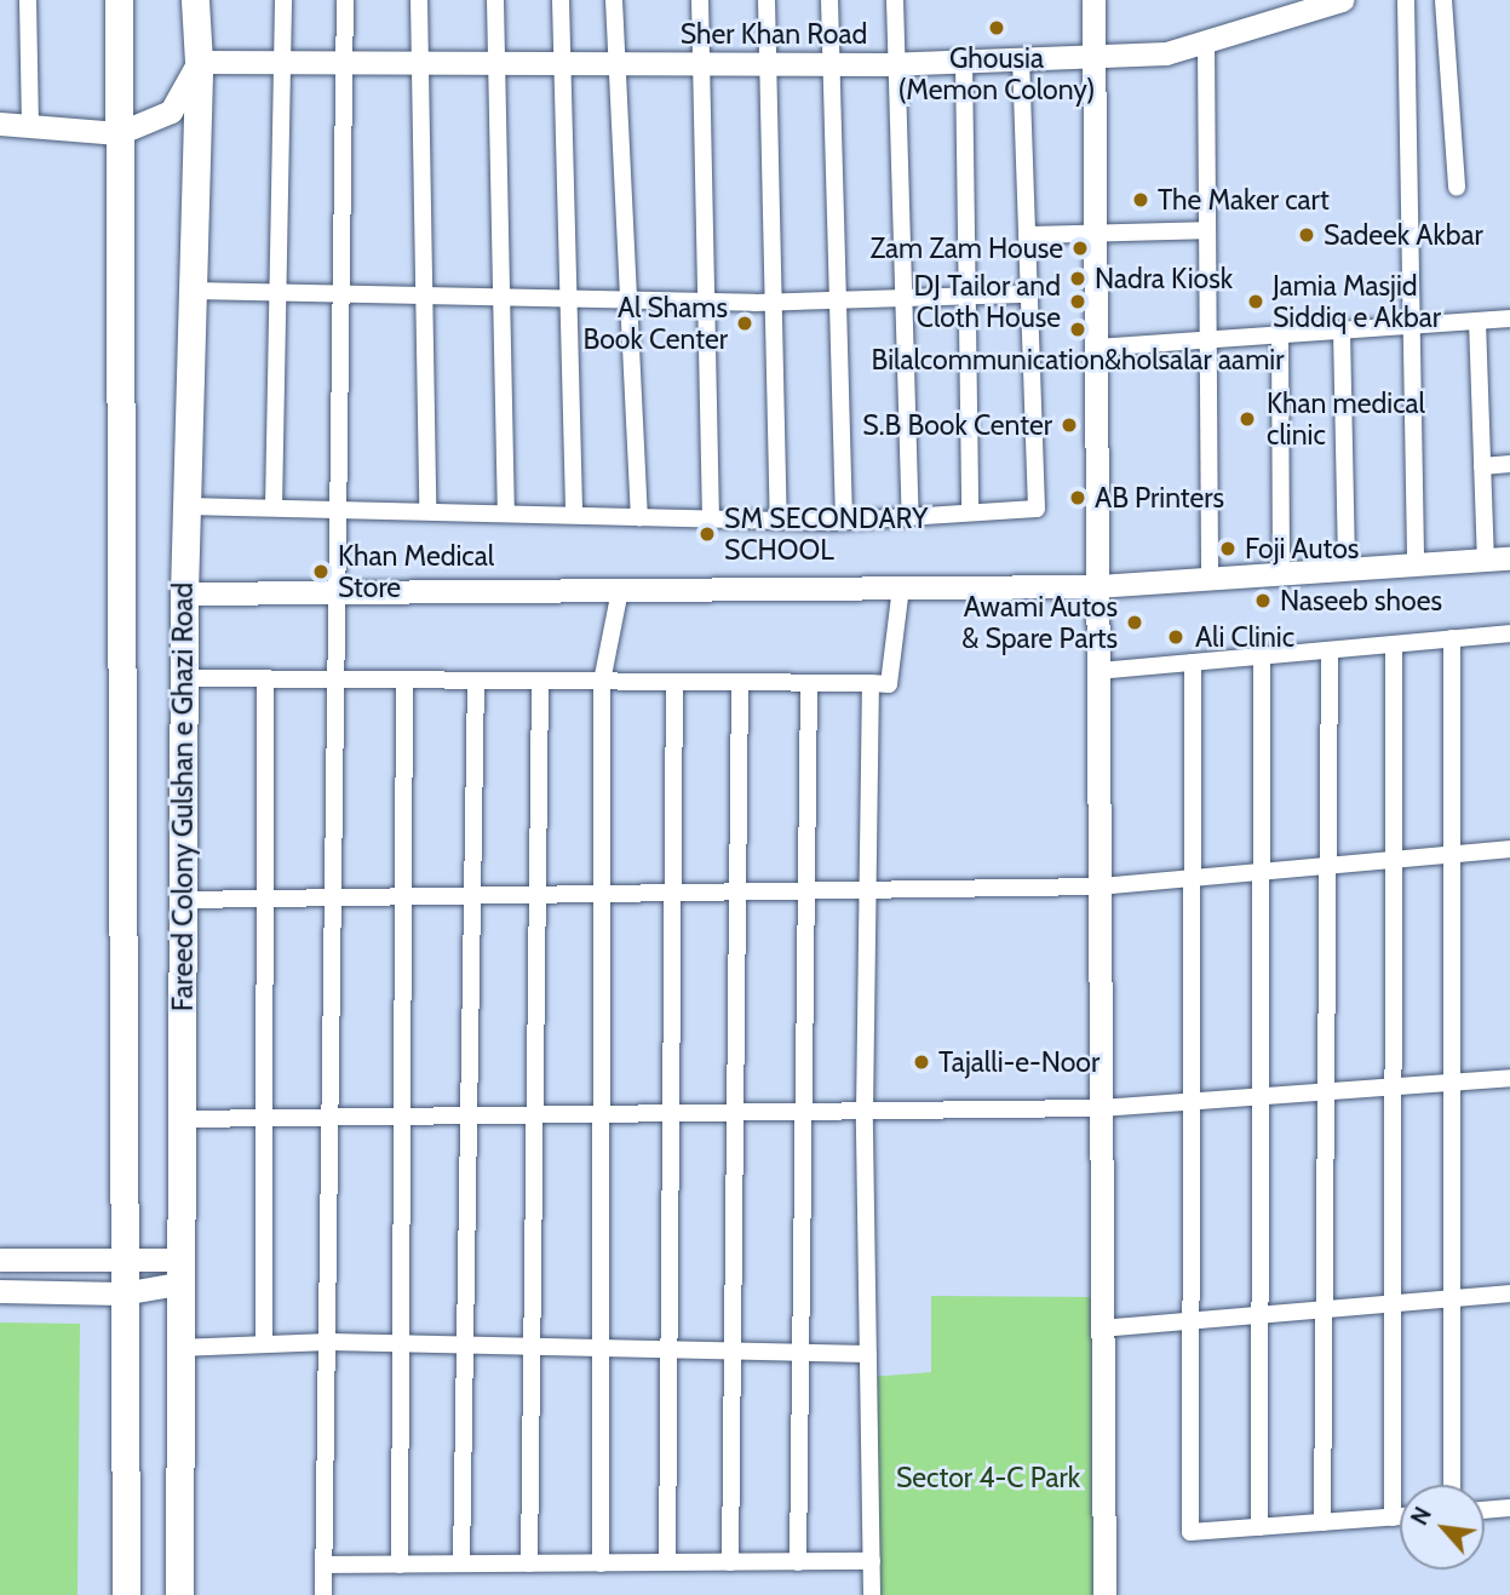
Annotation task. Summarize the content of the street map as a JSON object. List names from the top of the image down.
{
  "streets": {
    "main road": ["Fareed Colony Gulshan e Ghazi Road"],
    "street": ["Sher Khan Road"]
  },
  "crossings": [
    ["Sher Khan Road", "Fareed Colony Gulshan e Ghazi Road"]
  ],
  "parks": ["Sector 4-C Park"],
  "places": [
    "Ghousia (Memon Colony)",
    "The Maker cart",
    "Sadeek Akbar",
    "Zam Zam House",
    "Nadra Kiosk",
    "DJ Tailor and Cloth House",
    "Jamia Masjid Siddiq e Akbar",
    "Al Shams Book Center",
    "Bilalcommunication&holsalar aamir",
    "Khan medical clinic",
    "S.B Book Center",
    "AB Printers",
    "SM SECONDARY SCHOOL",
    "Foji Autos",
    "Khan Medical Store",
    "Naseeb shoes",
    "Awami Autos & Spare Parts",
    "Ali Clinic",
    "Tajalli-e-Noor"
  ],
  "north": "top left"
}
